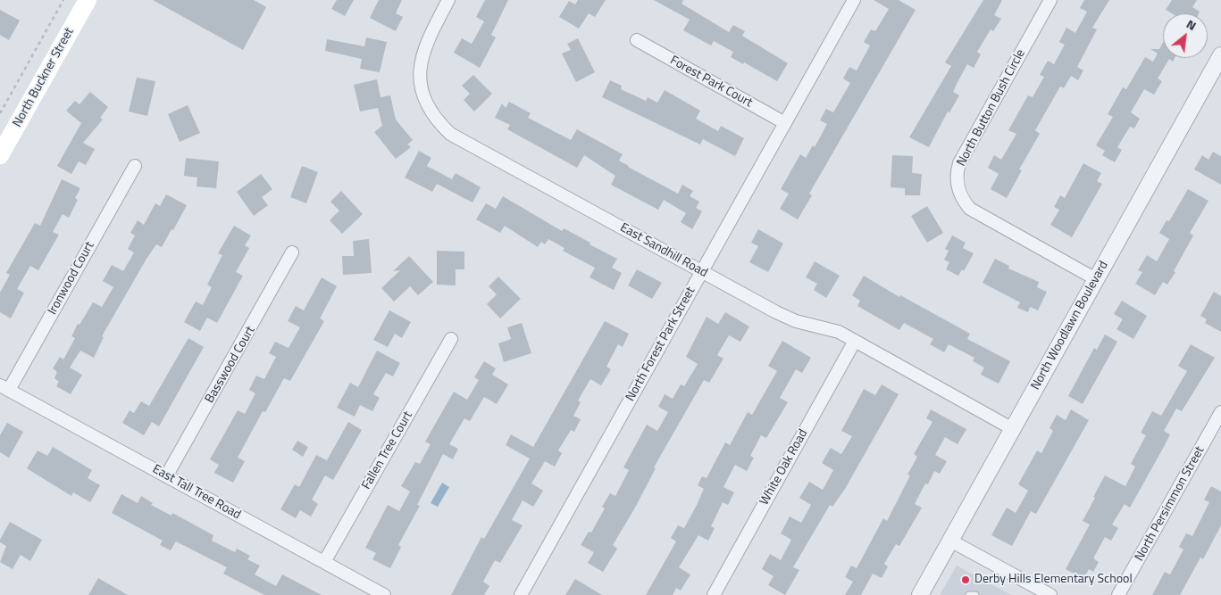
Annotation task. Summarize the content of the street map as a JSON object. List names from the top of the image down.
{
  "streets": {
    "main road": ["North Buckner Street"],
    "street": [
      "Forest Park Court",
      "North Button Bush Circle",
      "East Sandhill Road",
      "Ironwood Court",
      "North Woodlawn Boulevard",
      "North Forest Park Street",
      "Basswood Court",
      "Fallen Tree Court",
      "White Oak Road",
      "East Tall Tree Road",
      "North Persimmon Street"
    ]
  },
  "crossings": [
    ["Forest Park Court", "North Forest Park Street"],
    ["North Button Bush Circle", "North Woodlawn Boulevard"],
    ["East Sandhill Road", "North Woodlawn Boulevard"],
    ["East Sandhill Road", "North Forest Park Street"],
    ["East Sandhill Road", "White Oak Road"],
    ["Ironwood Court", "East Tall Tree Road"],
    ["Basswood Court", "East Tall Tree Road"],
    ["Fallen Tree Court", "East Tall Tree Road"]
  ],
  "places": ["Derby Hills Elementary School"],
  "north": "top right"
}
